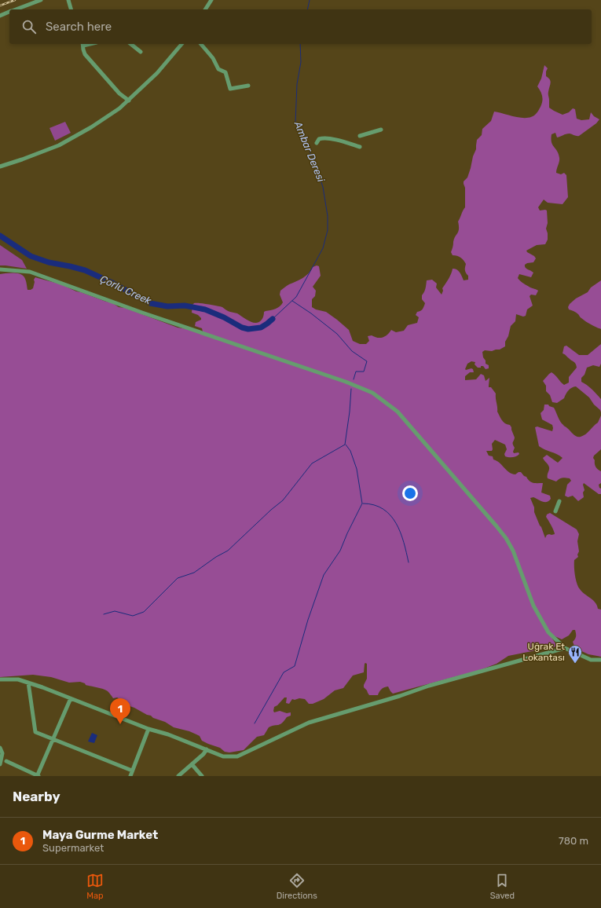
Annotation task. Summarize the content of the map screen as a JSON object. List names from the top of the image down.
{
  "water": ["Ambar Deresi", "Çorlu Creek"],
  "places": {
    "restaurant": ["Uğrak Et Lokantası"]
  },
  "page": {
    "search": "Search here",
    "pins": "1",
    "heading": "Nearby",
    "list": [
      {
        "mark": "1",
        "name": "Maya Gurme Market",
        "note": "Supermarket",
        "value": "780 m"
      }
    ],
    "nav": ["Map", "Directions", "Saved"]
  }
}
